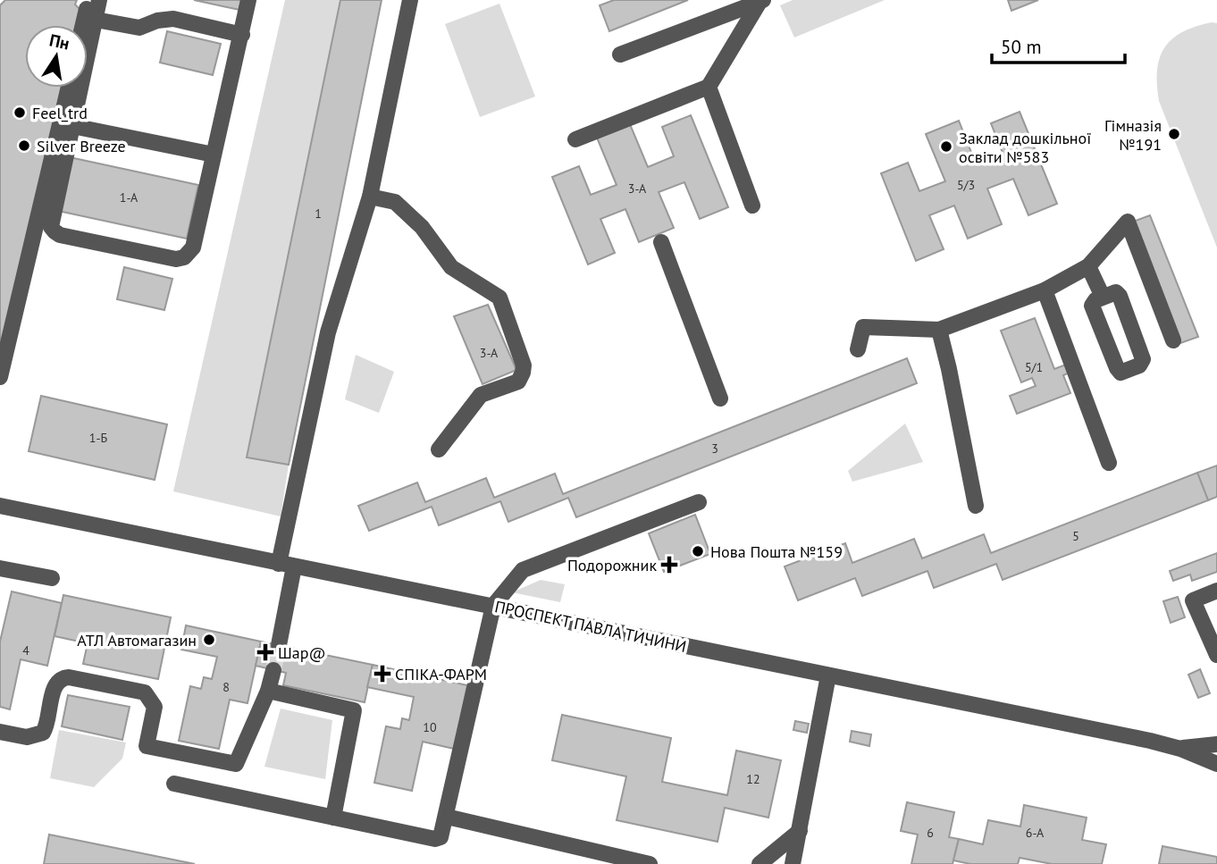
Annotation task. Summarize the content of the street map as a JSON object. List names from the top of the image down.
{
  "streets": {
    "street": ["ПРОСПЕКТ ПАВЛА ТИЧИНИ"]
  },
  "places": {
    "other": [
      "Feel_trd",
      "Гімназія №191",
      "Silver Breeze",
      "Заклад дошкільної освіти №583",
      "Нова Пошта №159",
      "АТЛ Автомагазин"
    ],
    "health": ["Подорожник", "Шар@", "СПІКА-ФАРМ"]
  },
  "house_numbers": [
    "5/3",
    "3-А",
    "1-А",
    "1",
    "3-А",
    "5/1",
    "1-Б",
    "3",
    "5",
    "4",
    "8",
    "10",
    "12",
    "6",
    "6-А"
  ],
  "scale_bar": "50 m",
  "north": "top"
}
